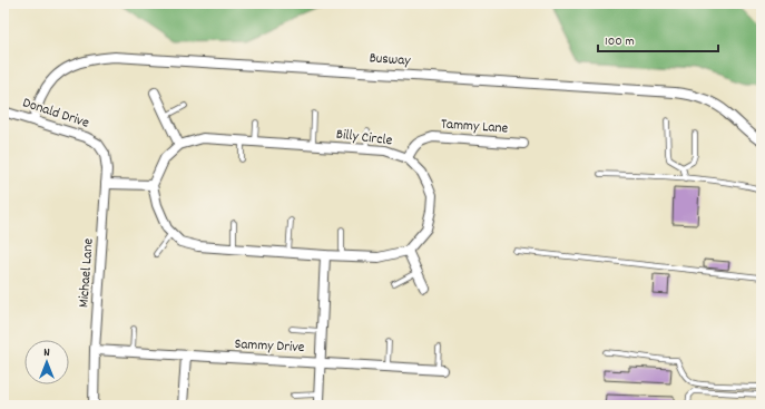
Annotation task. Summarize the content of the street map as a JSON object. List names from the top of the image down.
{
  "streets": {
    "street": [
      "Busway",
      "Donald Drive",
      "Tammy Lane",
      "Billy Circle",
      "Michael Lane",
      "Sammy Drive"
    ]
  },
  "crossings": [
    ["Busway", "Donald Drive"],
    ["Donald Drive", "Michael Lane"],
    ["Tammy Lane", "Billy Circle"],
    ["Michael Lane", "Sammy Drive"]
  ],
  "scale_bar": "100 m",
  "north": "top"
}
